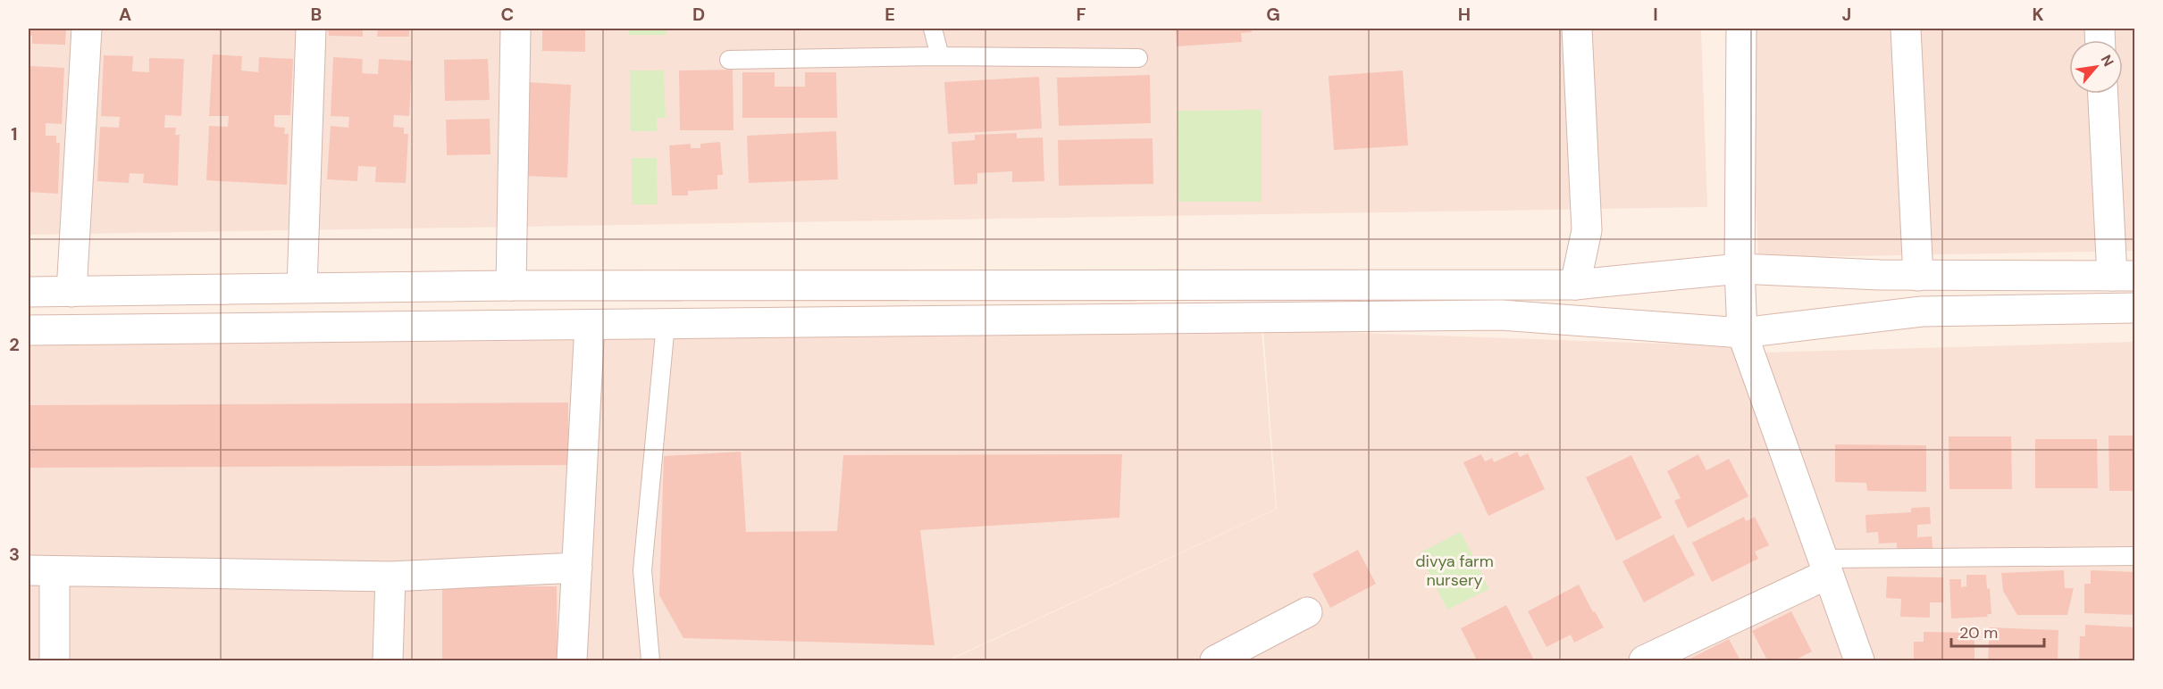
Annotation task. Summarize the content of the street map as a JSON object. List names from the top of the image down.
{
  "parks": ["divya farm nursery"],
  "scale_bar": "20 m",
  "north": "top right",
  "grid": {
    "columns": [
      "A",
      "B",
      "C",
      "D",
      "E",
      "F",
      "G",
      "H",
      "I",
      "J",
      "K"
    ],
    "rows": ["1", "2", "3"]
  }
}
